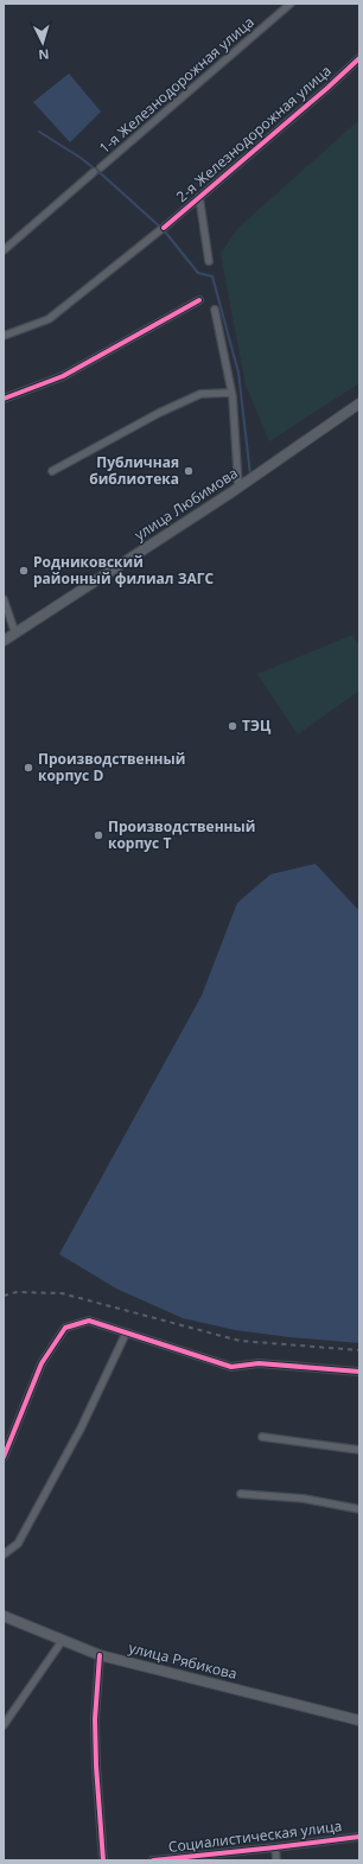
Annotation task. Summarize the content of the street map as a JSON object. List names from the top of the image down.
{
  "streets": {
    "main road": ["улица Любимова", "улица Рябикова"],
    "street": ["1-я Железнодорожная улица", "2-я Железнодорожная улица", "Социалистическая улица"]
  },
  "places": [
    "Публичная библиотека",
    "Родниковский районный филиал ЗАГС",
    "ТЭЦ",
    "Производственный корпус D",
    "Производственный корпус T"
  ],
  "north": "bottom"
}
